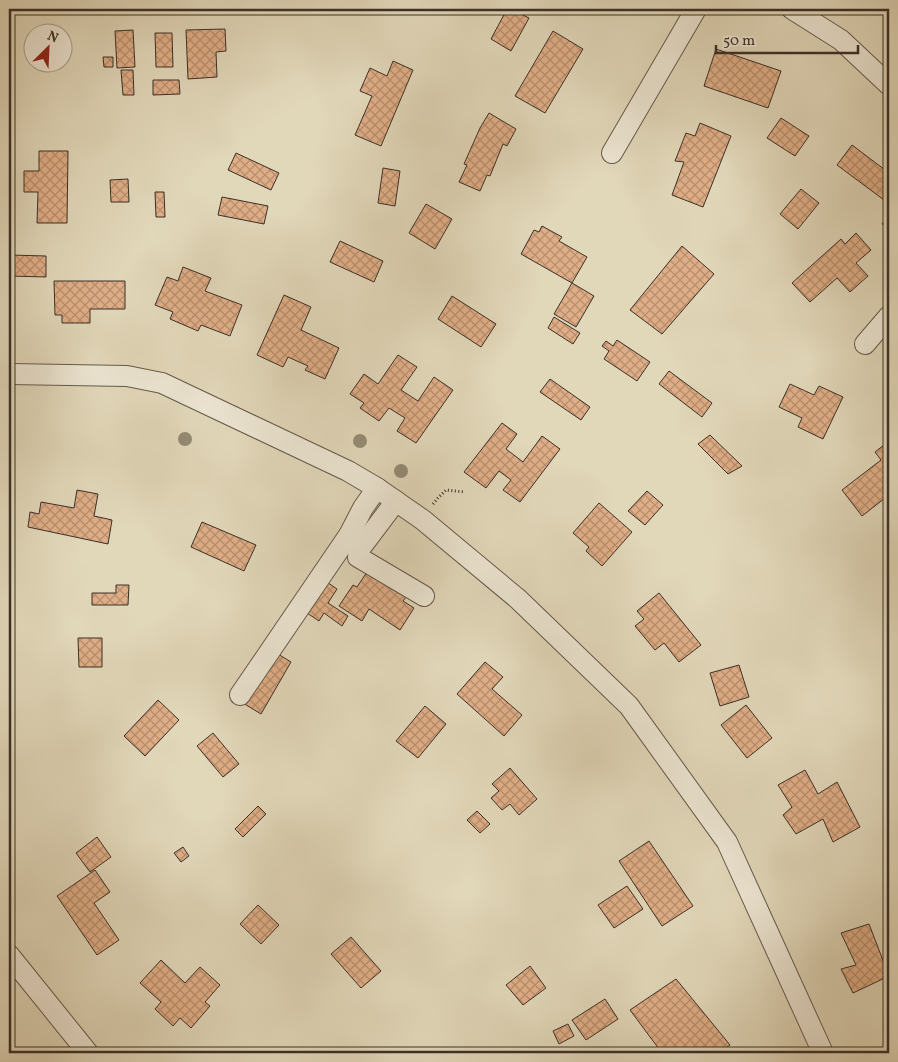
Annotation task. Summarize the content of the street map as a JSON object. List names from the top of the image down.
{
  "scale_bar": "50 m",
  "north": "top right"
}
